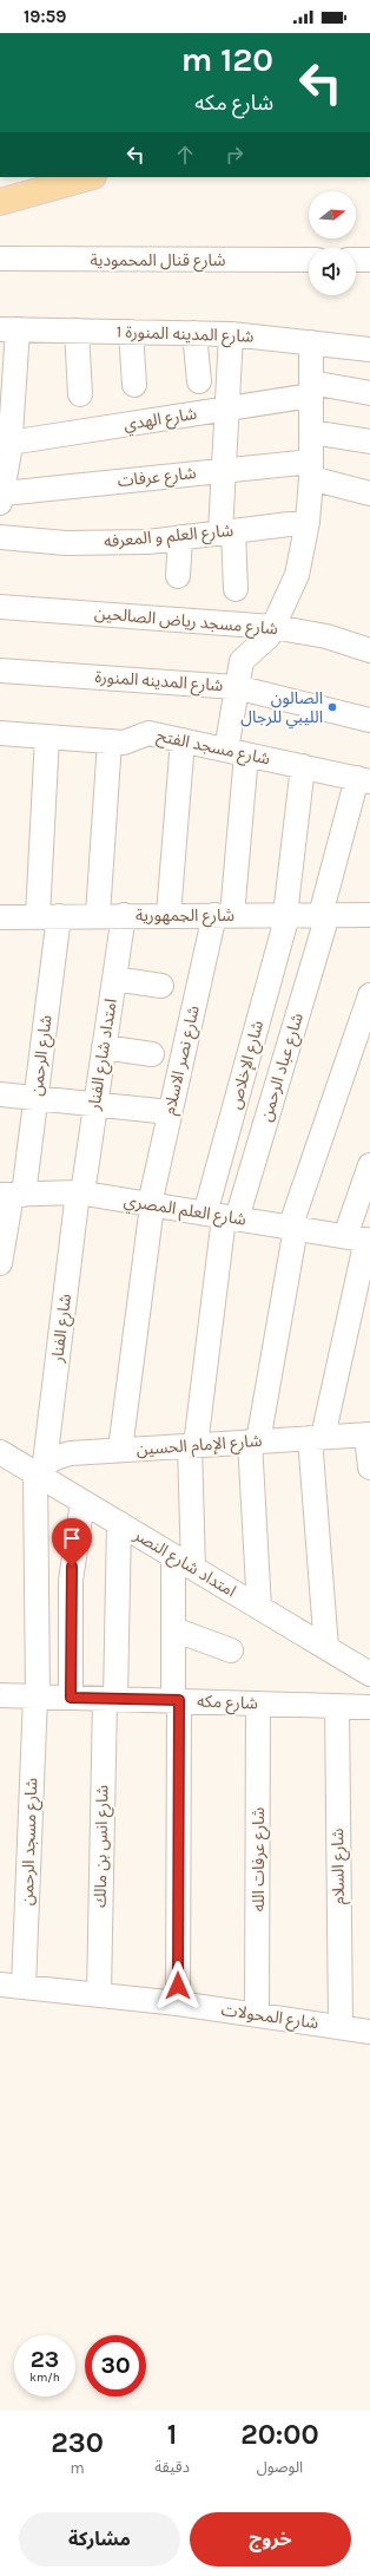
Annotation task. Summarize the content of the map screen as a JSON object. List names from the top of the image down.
{
  "streets": {
    "street": [
      "شارع قنال المحمودية",
      "شارع المدينه المنورة 1",
      "شارع الهدي",
      "شارع عرفات",
      "شارع العلم و المعرفه",
      "شارع مسجد رياض الصالحين",
      "شارع المدينه المنورة",
      "شارع مسجد الفتح",
      "شارع الجمهورية",
      "امتداد شارع الفنار",
      "شارع الرحمن",
      "شارع نصر الاسلام",
      "شارع الإخلاص",
      "شارع عباد الرحمن",
      "شارع العلم المصري",
      "شارع الفنار",
      "شارع الإمام الحسين",
      "امتداد شارع النصر",
      "شارع مكه",
      "شارع مسجد الرحمن",
      "شارع انس بن مالك",
      "شارع عرفات الله",
      "شارع السلام",
      "شارع المحولات"
    ]
  },
  "crossings": [
    ["شارع المدينه المنورة 1", "شارع نصر الاسلام"],
    ["شارع الهدي", "شارع نصر الاسلام"],
    ["شارع عرفات", "شارع نصر الاسلام"],
    ["شارع العلم و المعرفه", "شارع نصر الاسلام"],
    ["شارع مسجد رياض الصالحين", "شارع نصر الاسلام"],
    ["شارع المدينه المنورة", "شارع نصر الاسلام"],
    ["شارع مسجد الفتح", "شارع الرحمن"],
    ["شارع مسجد الفتح", "شارع نصر الاسلام"],
    ["شارع مسجد الفتح", "شارع الإخلاص"],
    ["شارع مسجد الفتح", "شارع عباد الرحمن"],
    ["شارع الجمهورية", "امتداد شارع الفنار"],
    ["شارع الجمهورية", "شارع الرحمن"],
    ["شارع الجمهورية", "شارع نصر الاسلام"],
    ["شارع الجمهورية", "شارع الإخلاص"],
    ["شارع الجمهورية", "شارع عباد الرحمن"],
    ["امتداد شارع الفنار", "شارع العلم المصري"],
    ["امتداد شارع الفنار", "شارع الفنار"],
    ["شارع الرحمن", "شارع العلم المصري"],
    ["شارع نصر الاسلام", "شارع العلم المصري"],
    ["شارع نصر الاسلام", "شارع الإمام الحسين"],
    ["شارع الإخلاص", "شارع عباد الرحمن"],
    ["شارع الإخلاص", "شارع العلم المصري"],
    ["شارع عباد الرحمن", "شارع العلم المصري"],
    ["شارع العلم المصري", "شارع الفنار"],
    ["شارع الفنار", "شارع الإمام الحسين"],
    ["شارع الفنار", "امتداد شارع النصر"],
    ["شارع الفنار", "شارع مكه"],
    ["شارع الفنار", "شارع مسجد الرحمن"],
    ["شارع الإمام الحسين", "امتداد شارع النصر"],
    ["امتداد شارع النصر", "شارع انس بن مالك"],
    ["شارع مكه", "شارع مسجد الرحمن"],
    ["شارع مكه", "شارع انس بن مالك"],
    ["شارع مكه", "شارع عرفات الله"],
    ["شارع مكه", "شارع السلام"],
    ["شارع مسجد الرحمن", "شارع المحولات"],
    ["شارع انس بن مالك", "شارع المحولات"],
    ["شارع عرفات الله", "شارع المحولات"],
    ["شارع السلام", "شارع المحولات"]
  ],
  "places": ["الصالون الليبي للرجال"],
  "north": "right",
  "page": {
    "status": "19:59",
    "turn": ["120 m", "شارع مكه"],
    "speed": "23 km/h",
    "limit": "30",
    "eta": [
      "20:00",
      "الوصول",
      "1",
      "دقيقة",
      "230",
      "m"
    ],
    "buttons": ["خروج", "مشاركة"]
  }
}
